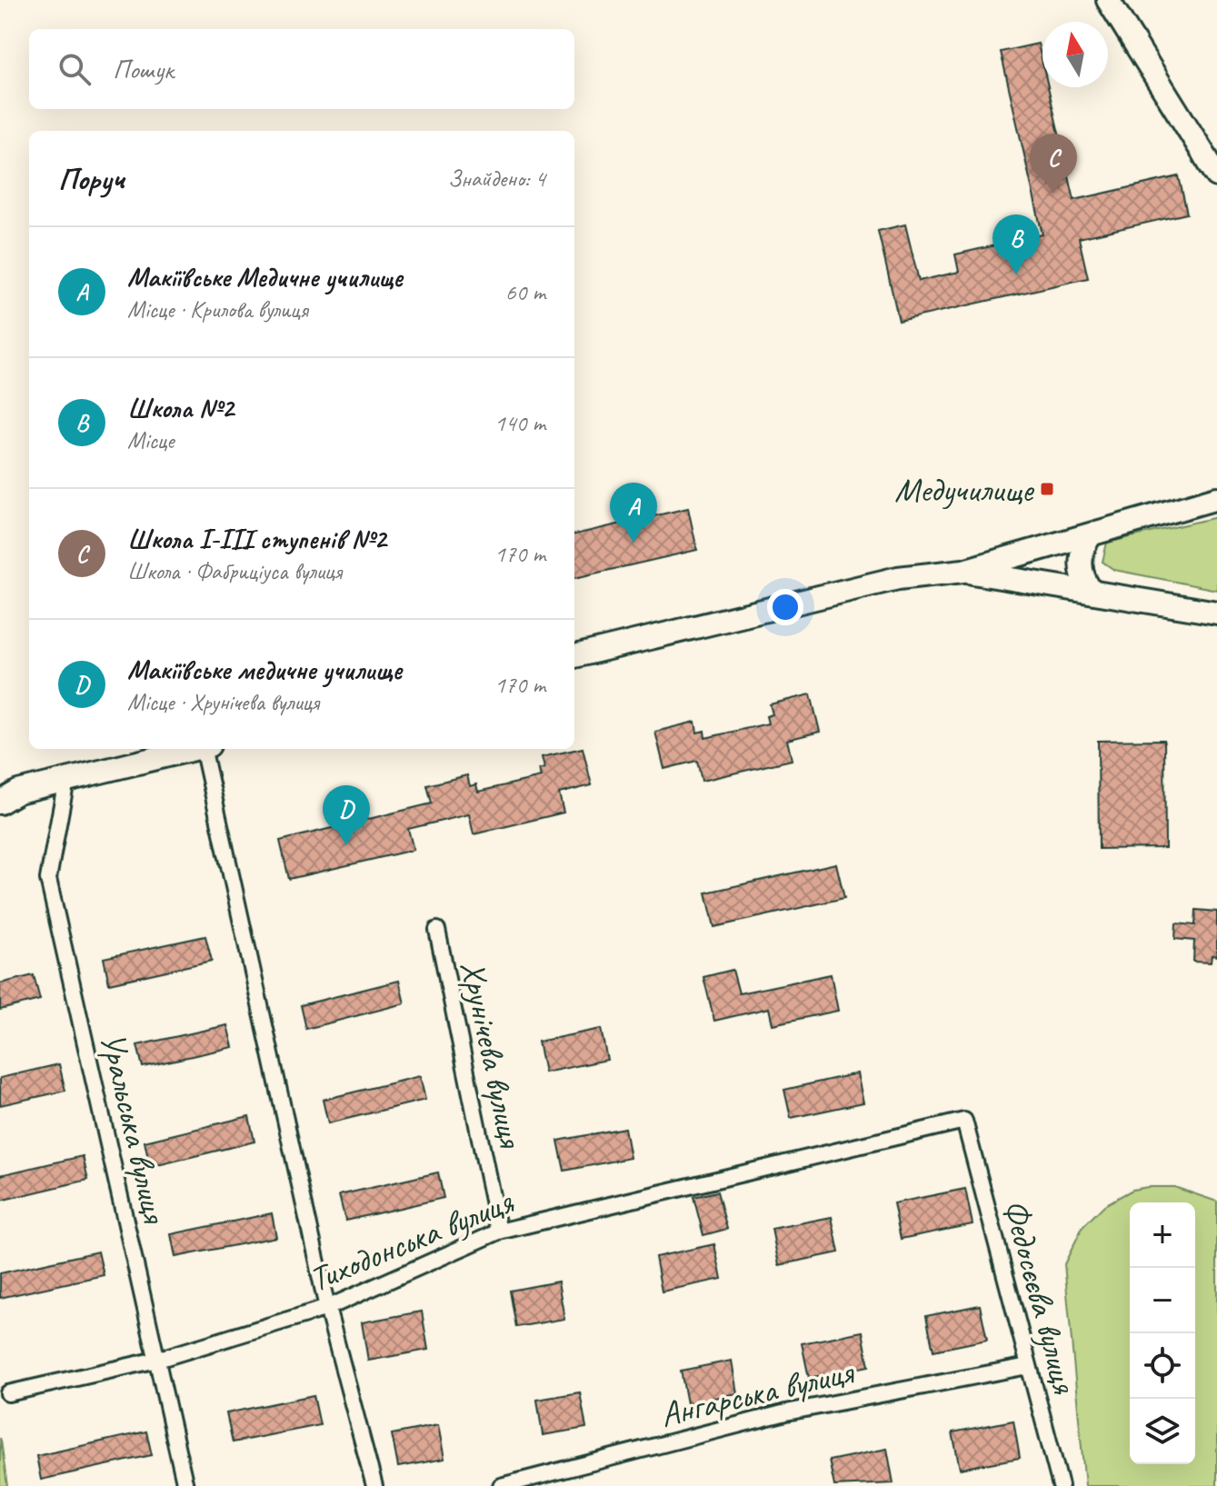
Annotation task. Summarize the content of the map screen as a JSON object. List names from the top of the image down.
{
  "streets": {
    "street": [
      "Хрунічева вулиця",
      "Уральська вулиця",
      "Тиходонська вулиця",
      "Федосєєва вулиця",
      "Ангарська вулиця"
    ]
  },
  "crossings": [
    ["Хрунічева вулиця", "Тиходонська вулиця"],
    ["Уральська вулиця", "Тиходонська вулиця"],
    ["Тиходонська вулиця", "Федосєєва вулиця"],
    ["Федосєєва вулиця", "Ангарська вулиця"]
  ],
  "places": {
    "transit": ["Медучилище"]
  },
  "north": "top",
  "page": {
    "search": "Пошук",
    "heading": ["Поруч", "Знайдено: 4"],
    "pins": [
      "C",
      "B",
      "A",
      "D"
    ],
    "list": [
      {
        "mark": "A",
        "name": "Макіївське Медичне училище",
        "note": "Місце · Крилова вулиця",
        "value": "60 m"
      },
      {
        "mark": "B",
        "name": "Школа №2",
        "note": "Місце",
        "value": "140 m"
      },
      {
        "mark": "C",
        "name": "Школа I-III ступенів №2",
        "note": "Школа · Фабриціуса вулиця",
        "value": "170 m"
      },
      {
        "mark": "D",
        "name": "Макіївське медичне училище",
        "note": "Місце · Хрунічева вулиця",
        "value": "170 m"
      }
    ],
    "map_buttons": ["+", "−"]
  }
}
